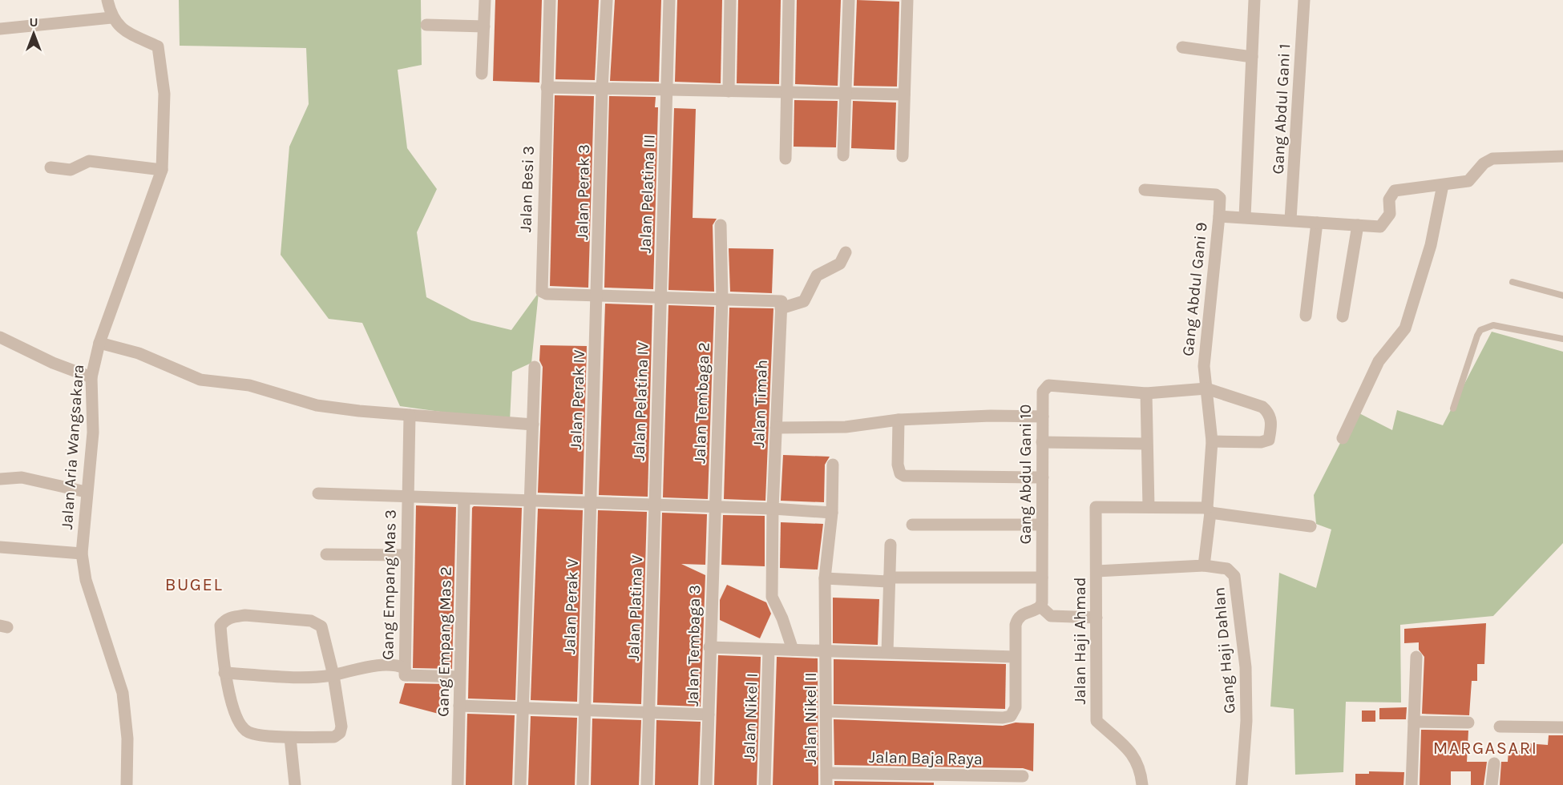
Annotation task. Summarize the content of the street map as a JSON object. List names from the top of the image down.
{
  "streets": {
    "street": [
      "Gang Abdul Gani 1",
      "Jalan Besi 3",
      "Jalan Perak 3",
      "Jalan Pelatina III",
      "Gang Abdul Gani 9",
      "Jalan Perak IV",
      "Jalan Pelatina IV",
      "Jalan Tembaga 2",
      "Jalan Timah",
      "Jalan Aria Wangsakara",
      "Gang Abdul Gani 10",
      "Gang Empang Mas 3",
      "Jalan Perak V",
      "Jalan Platina V",
      "Jalan Haji Ahmad",
      "Gang Empang Mas 2",
      "Jalan Tembaga 3",
      "Gang Haji Dahlan",
      "Jalan Nikel I",
      "Jalan Nikel II",
      "Jalan Baja Raya"
    ]
  },
  "crossings": [
    ["Gang Abdul Gani 1", "Gang Abdul Gani 9"],
    ["Jalan Besi 3", "Jalan Perak 3"],
    ["Jalan Besi 3", "Jalan Perak IV"],
    ["Jalan Perak 3", "Jalan Perak IV"],
    ["Jalan Pelatina III", "Jalan Pelatina IV"],
    ["Gang Abdul Gani 9", "Gang Haji Dahlan"],
    ["Jalan Perak IV", "Jalan Perak V"],
    ["Jalan Pelatina IV", "Jalan Platina V"],
    ["Jalan Tembaga 2", "Jalan Tembaga 3"],
    ["Gang Empang Mas 3", "Gang Empang Mas 2"],
    ["Jalan Haji Ahmad", "Gang Haji Dahlan"],
    ["Jalan Nikel II", "Jalan Baja Raya"]
  ],
  "districts": ["BUGEL", "MARGASARI"],
  "north": "top"
}
